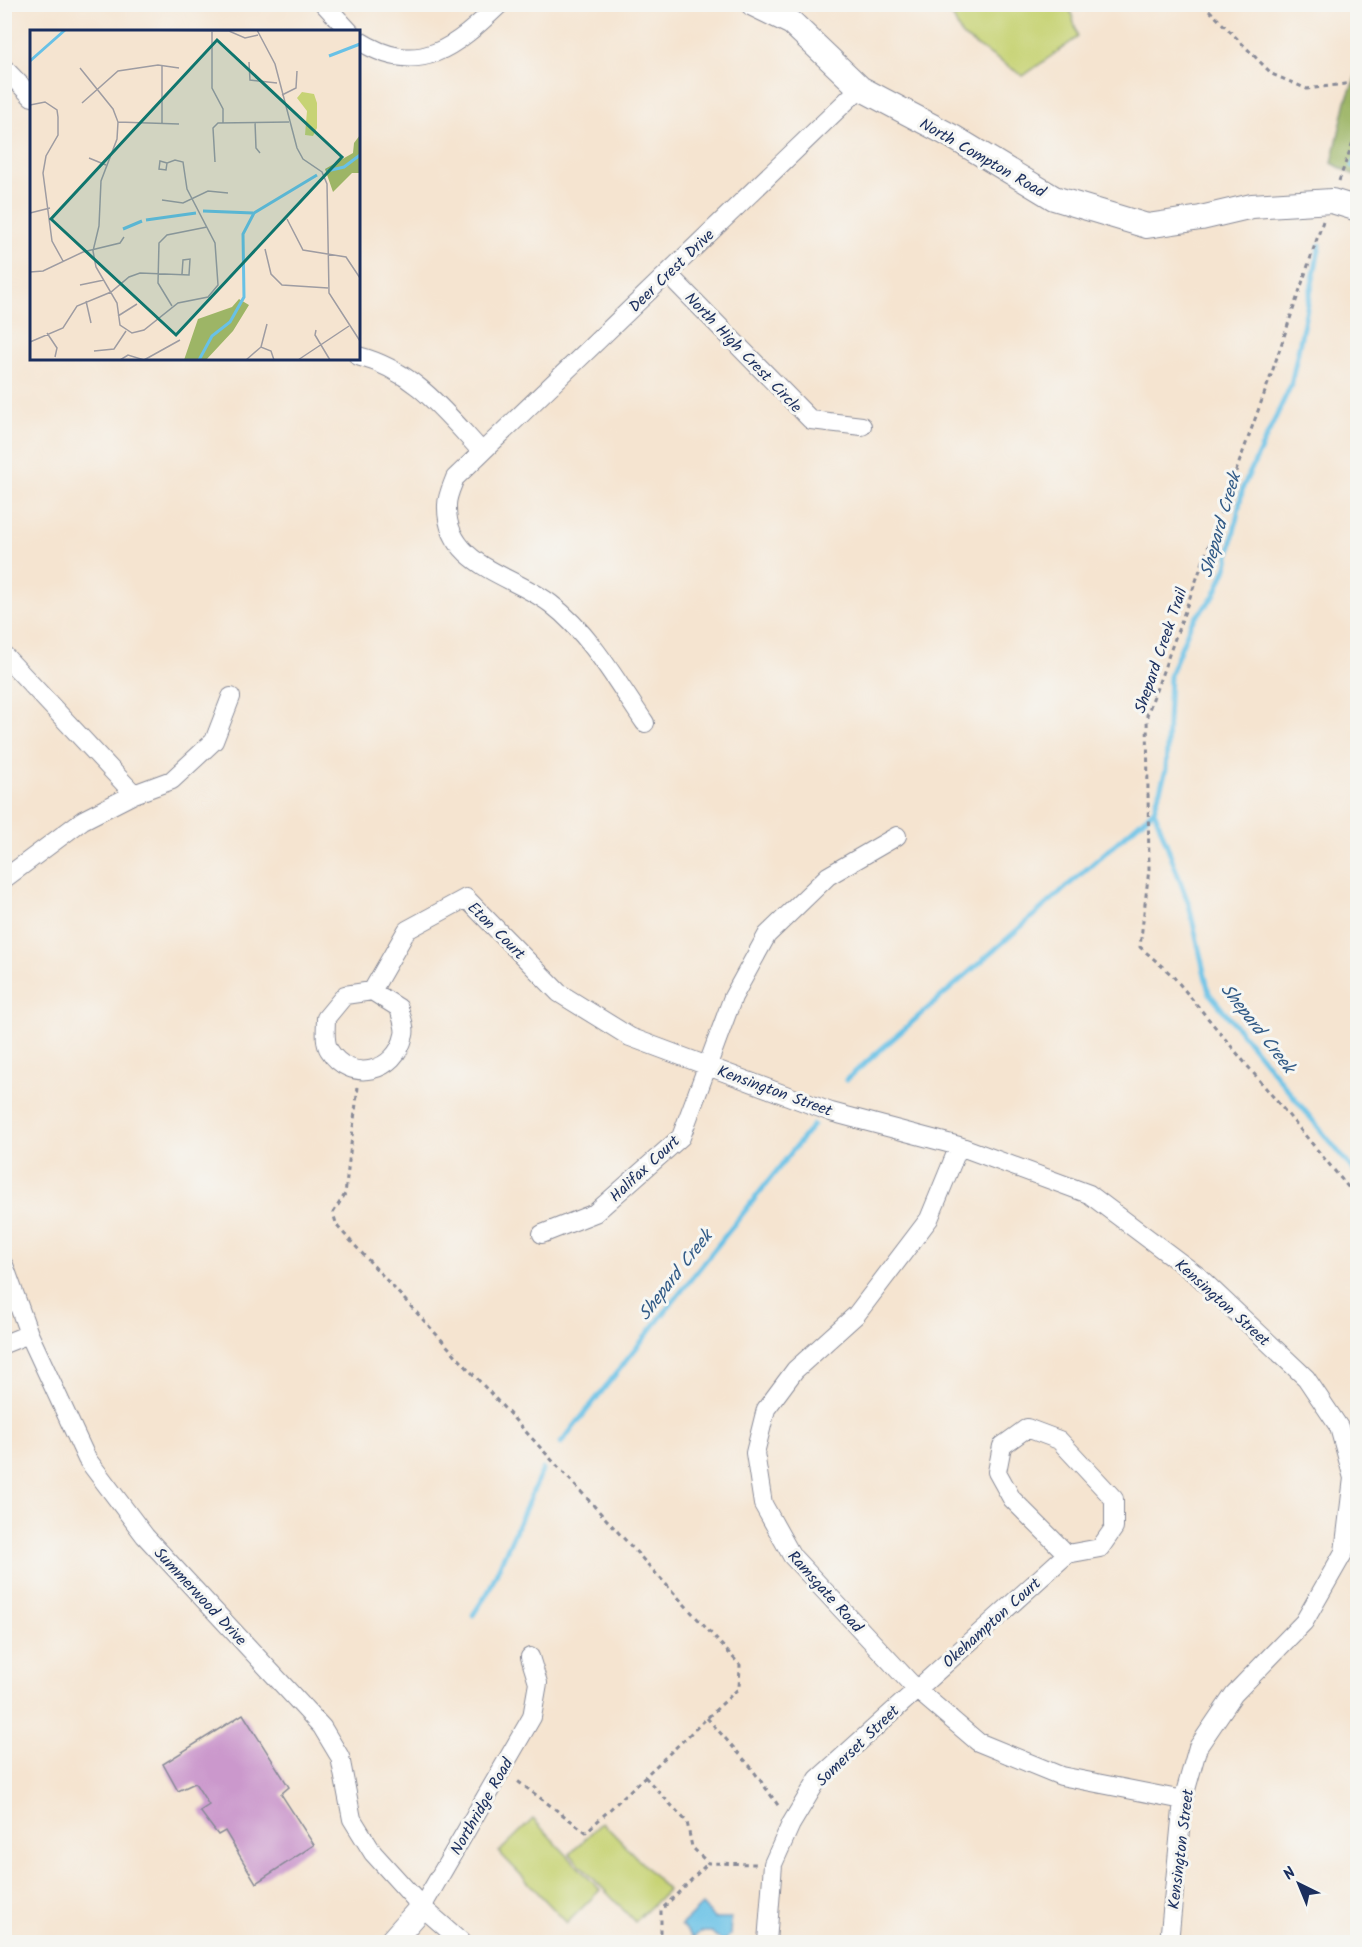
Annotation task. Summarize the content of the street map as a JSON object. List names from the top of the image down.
{
  "streets": {
    "street": [
      "North Compton Road",
      "Deer Crest Drive",
      "North High Crest Circle",
      "Eton Court",
      "Kensington Street",
      "Halifax Court",
      "Ramsgate Road",
      "Summerwood Drive",
      "Okehampton Court",
      "Somerset Street",
      "Northridge Road"
    ],
    "path": ["Shepard Creek Trail"]
  },
  "crossings": [
    ["North Compton Road", "Deer Crest Drive"],
    ["North Compton Road", "Shepard Creek Trail"],
    ["Deer Crest Drive", "North High Crest Circle"],
    ["Eton Court", "Kensington Street"],
    ["Kensington Street", "Halifax Court"],
    ["Kensington Street", "Ramsgate Road"],
    ["Ramsgate Road", "Okehampton Court"],
    ["Ramsgate Road", "Somerset Street"],
    ["Summerwood Drive", "Northridge Road"],
    ["Okehampton Court", "Somerset Street"]
  ],
  "water": ["Shepard Creek"],
  "north": "top left"
}
